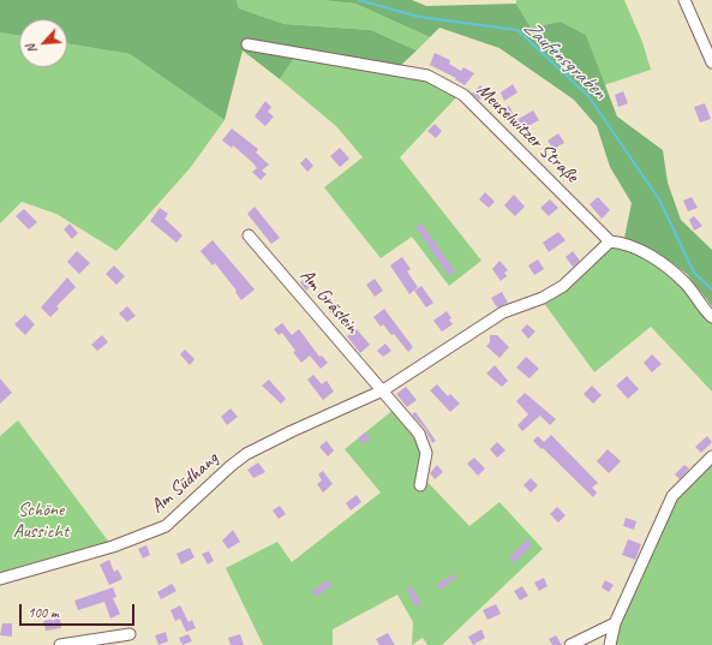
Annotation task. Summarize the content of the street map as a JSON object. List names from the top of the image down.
{
  "streets": {
    "street": ["Meuselwitzer Straße", "Am Gräslein", "Am Südhang"]
  },
  "crossings": [
    ["Meuselwitzer Straße", "Am Südhang"],
    ["Am Gräslein", "Am Südhang"]
  ],
  "water": ["Zaufensgraben"],
  "parks": ["Schöne Aussicht"],
  "scale_bar": "100 m",
  "north": "bottom left"
}
